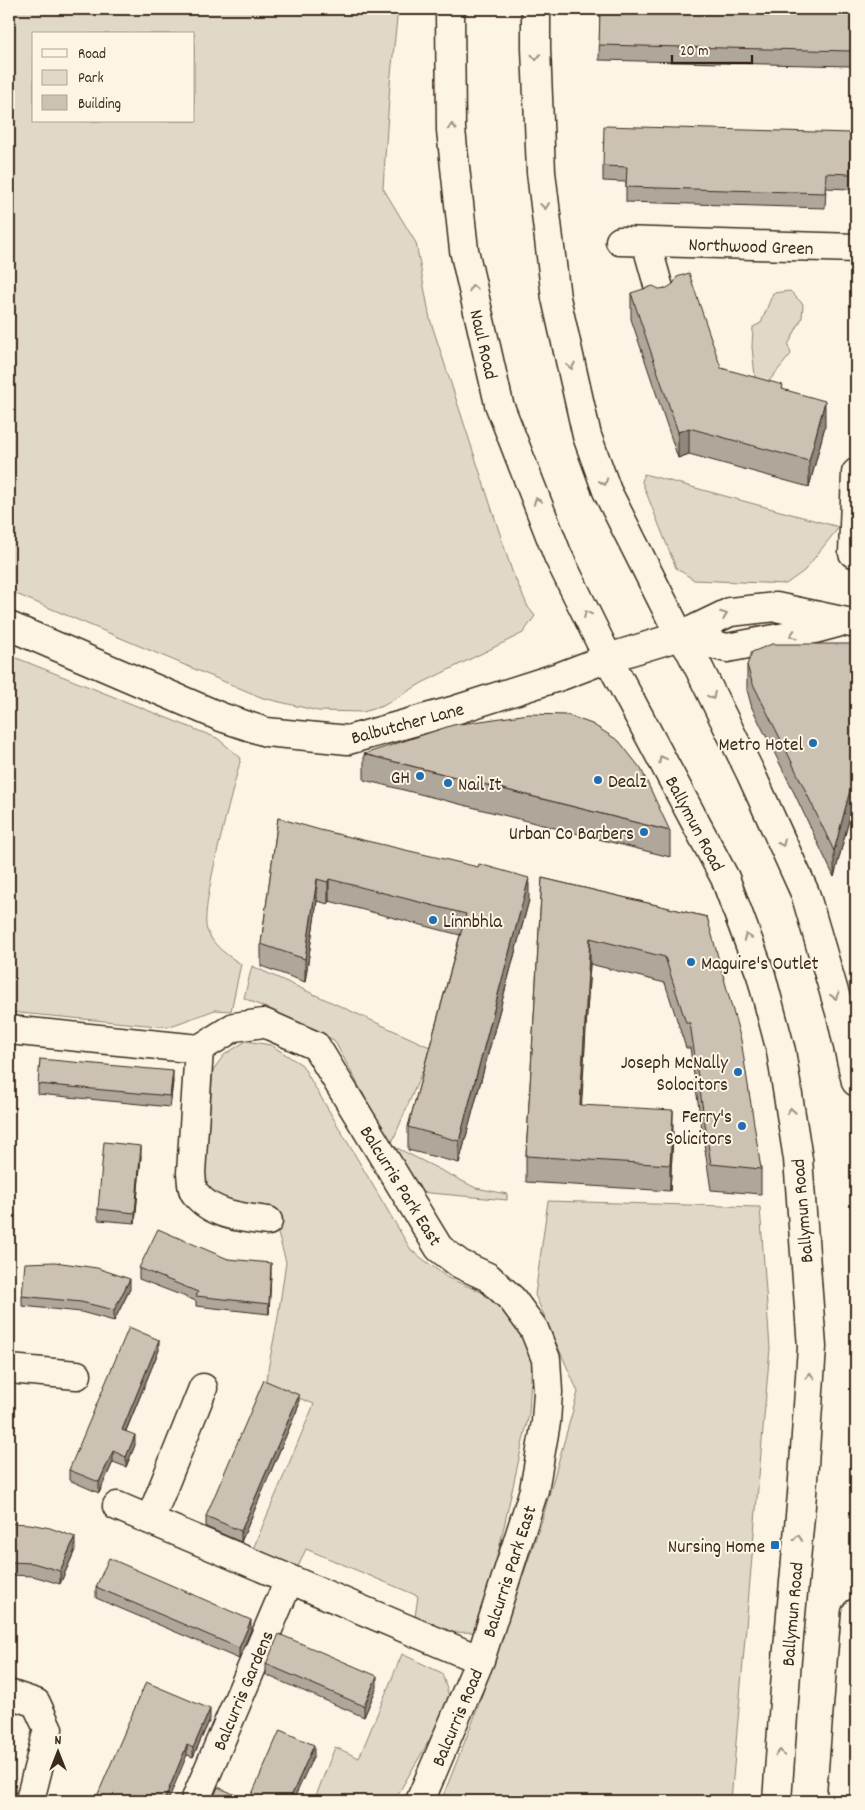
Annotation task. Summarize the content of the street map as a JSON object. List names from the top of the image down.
{
  "streets": {
    "main road": [
      "Northwood Green",
      "Naul Road",
      "Balbutcher Lane",
      "Ballymun Road",
      "Balcurris Park East",
      "Balcurris Gardens",
      "Balcurris Road"
    ]
  },
  "crossings": [
    ["Naul Road", "Balbutcher Lane"],
    ["Naul Road", "Ballymun Road"],
    ["Balbutcher Lane", "Ballymun Road"],
    ["Balcurris Park East", "Balcurris Road"]
  ],
  "places": {
    "other": [
      "Metro Hotel",
      "GH",
      "Dealz",
      "Nail It",
      "Urban Co Barbers",
      "Linnbhla",
      "Maguire's Outlet",
      "Joseph McNally Solocitors",
      "Ferry's Solicitors"
    ],
    "transit": ["Nursing Home"]
  },
  "legend": ["Road", "Park", "Building"],
  "scale_bar": "20 m",
  "north": "top"
}
